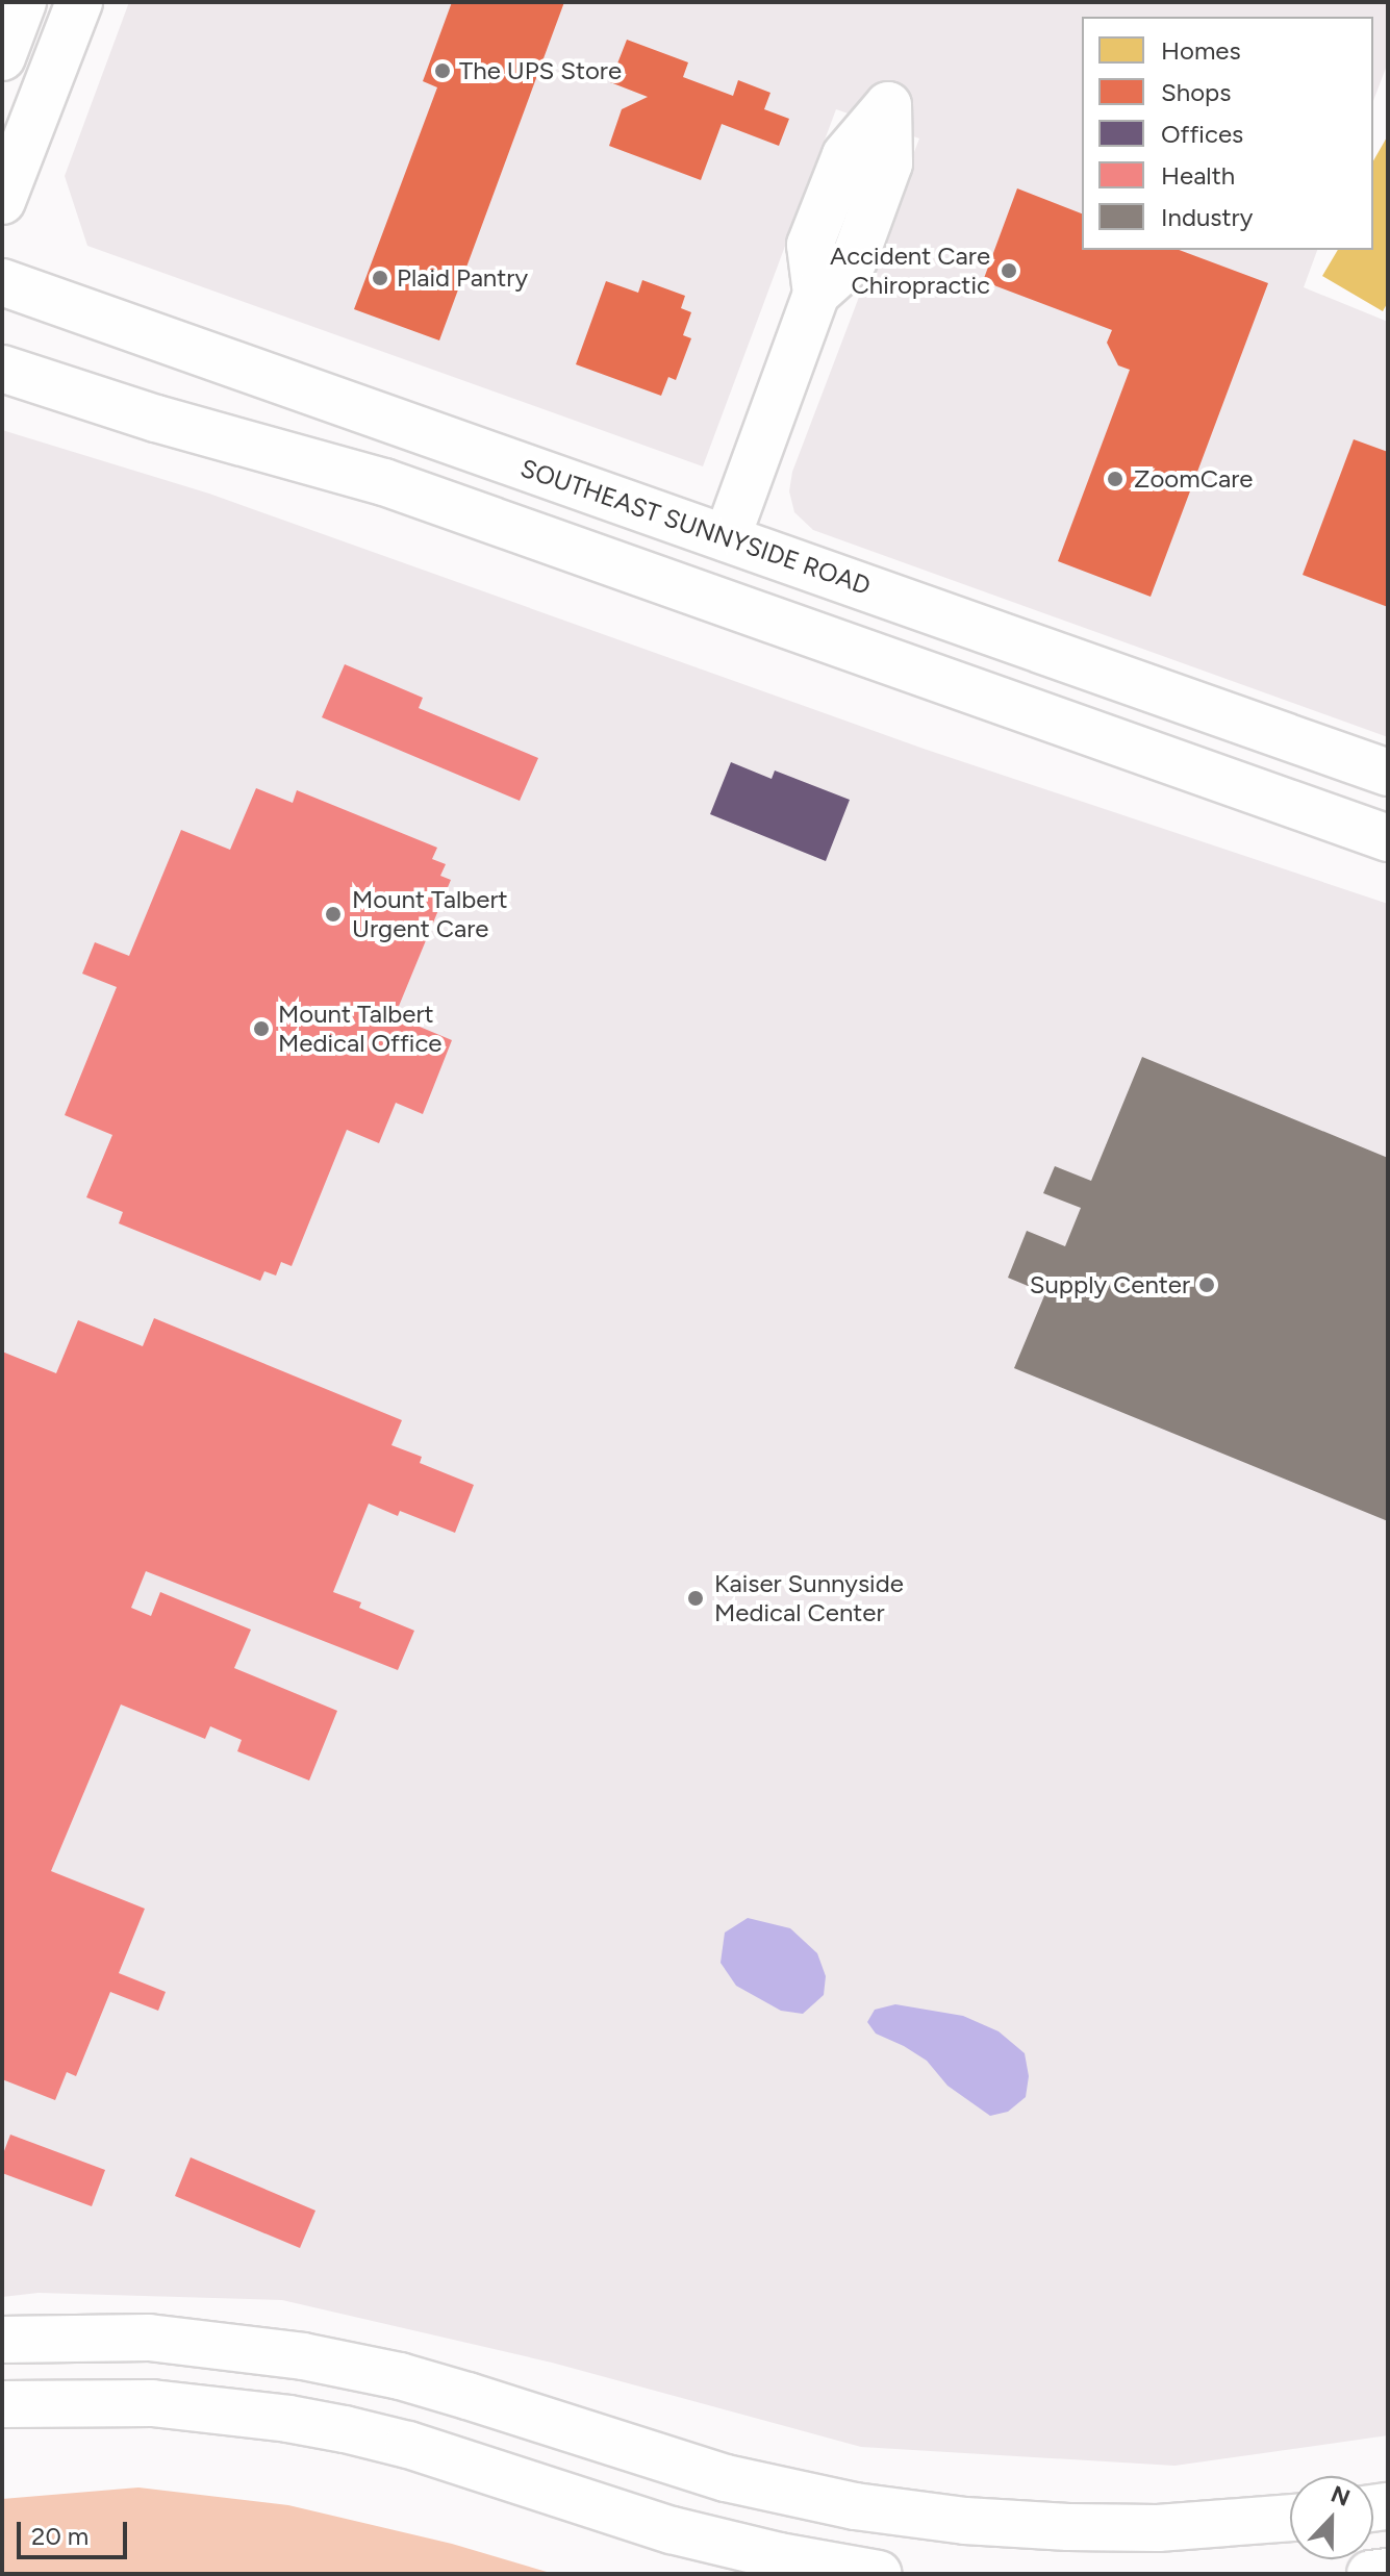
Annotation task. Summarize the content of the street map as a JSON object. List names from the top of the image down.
{
  "streets": {
    "main road": ["SOUTHEAST SUNNYSIDE ROAD"]
  },
  "places": [
    "The UPS Store",
    "Accident Care Chiropractic",
    "Plaid Pantry",
    "ZoomCare",
    "Mount Talbert Urgent Care",
    "Mount Talbert Medical Office",
    "Supply Center",
    "Kaiser Sunnyside Medical Center"
  ],
  "legend": [
    "Homes",
    "Shops",
    "Offices",
    "Health",
    "Industry"
  ],
  "scale_bar": "20 m",
  "north": "top"
}
